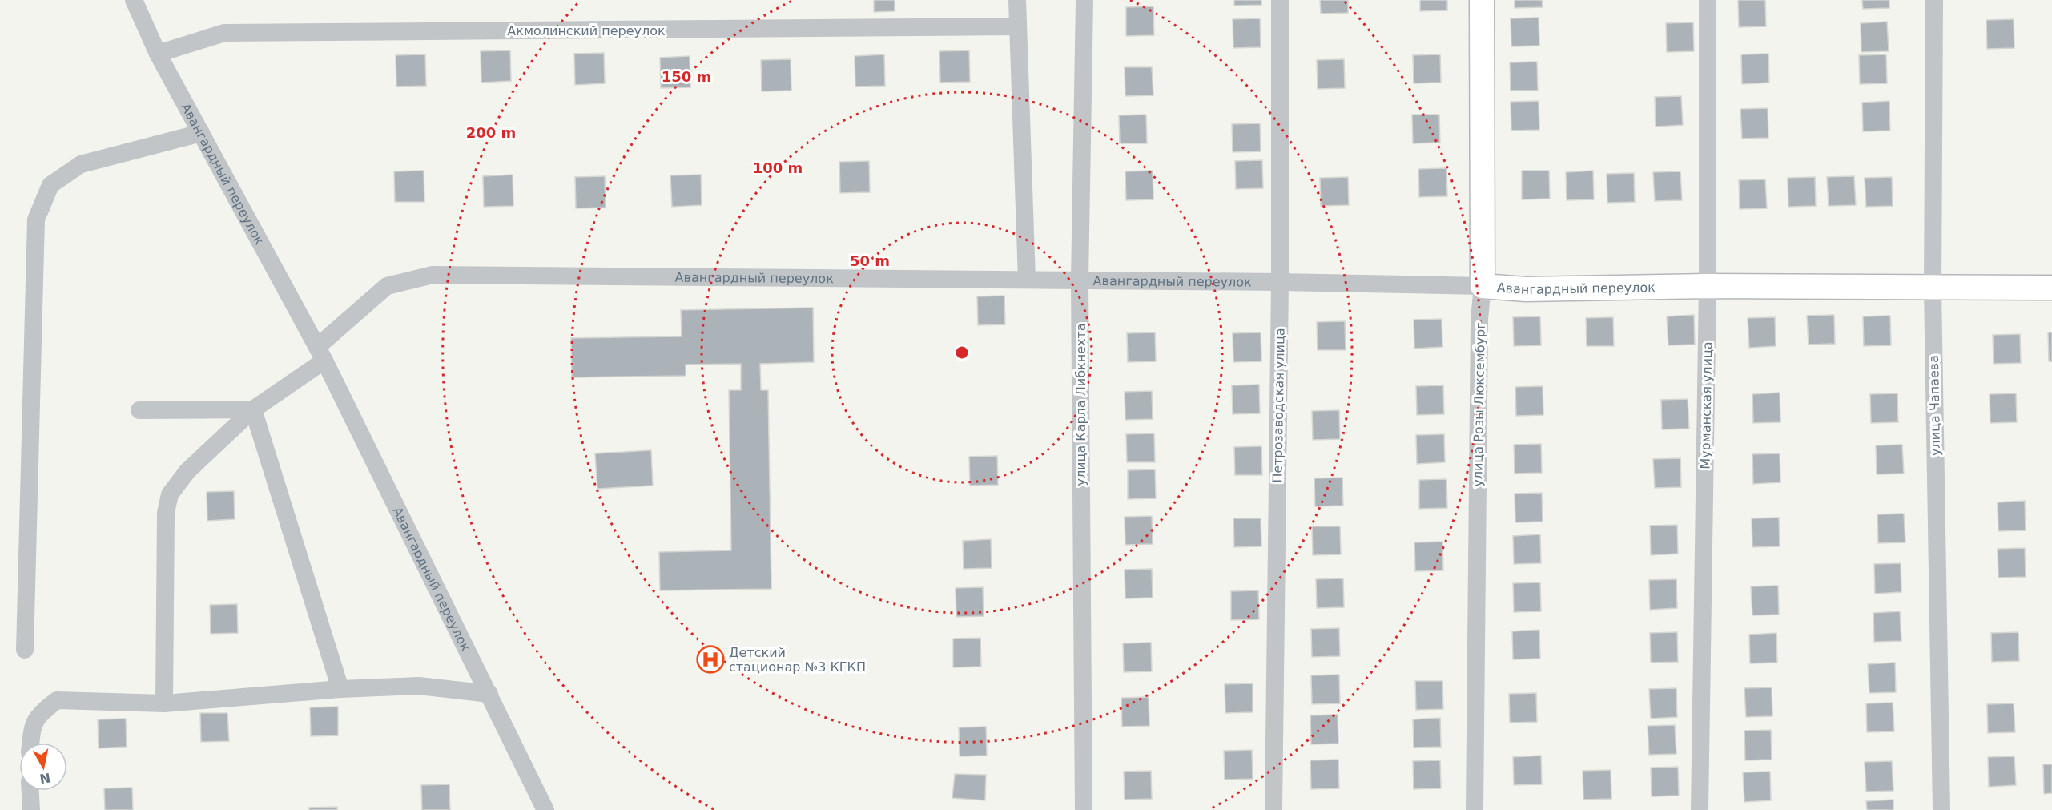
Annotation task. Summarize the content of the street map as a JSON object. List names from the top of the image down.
{
  "streets": {
    "main road": ["Авангардный переулок", "улица Розы Люксембург"],
    "street": [
      "Акмолинский переулок",
      "улица Карла Либкнехта",
      "Петрозаводская улица",
      "Мурманская улица",
      "улица Чапаева"
    ]
  },
  "crossings": [
    ["Акмолинский переулок", "Авангардный переулок"],
    ["Авангардный переулок", "улица Карла Либкнехта"],
    ["Авангардный переулок", "улица Розы Люксембург"],
    ["Авангардный переулок", "Петрозаводская улица"],
    ["Авангардный переулок", "Мурманская улица"],
    ["Авангардный переулок", "улица Чапаева"]
  ],
  "places": {
    "hospital": ["Детский стационар №3 КГКП"]
  },
  "north": "bottom",
  "rings": [
    "150 m",
    "200 m",
    "100 m",
    "50 m"
  ]
}
